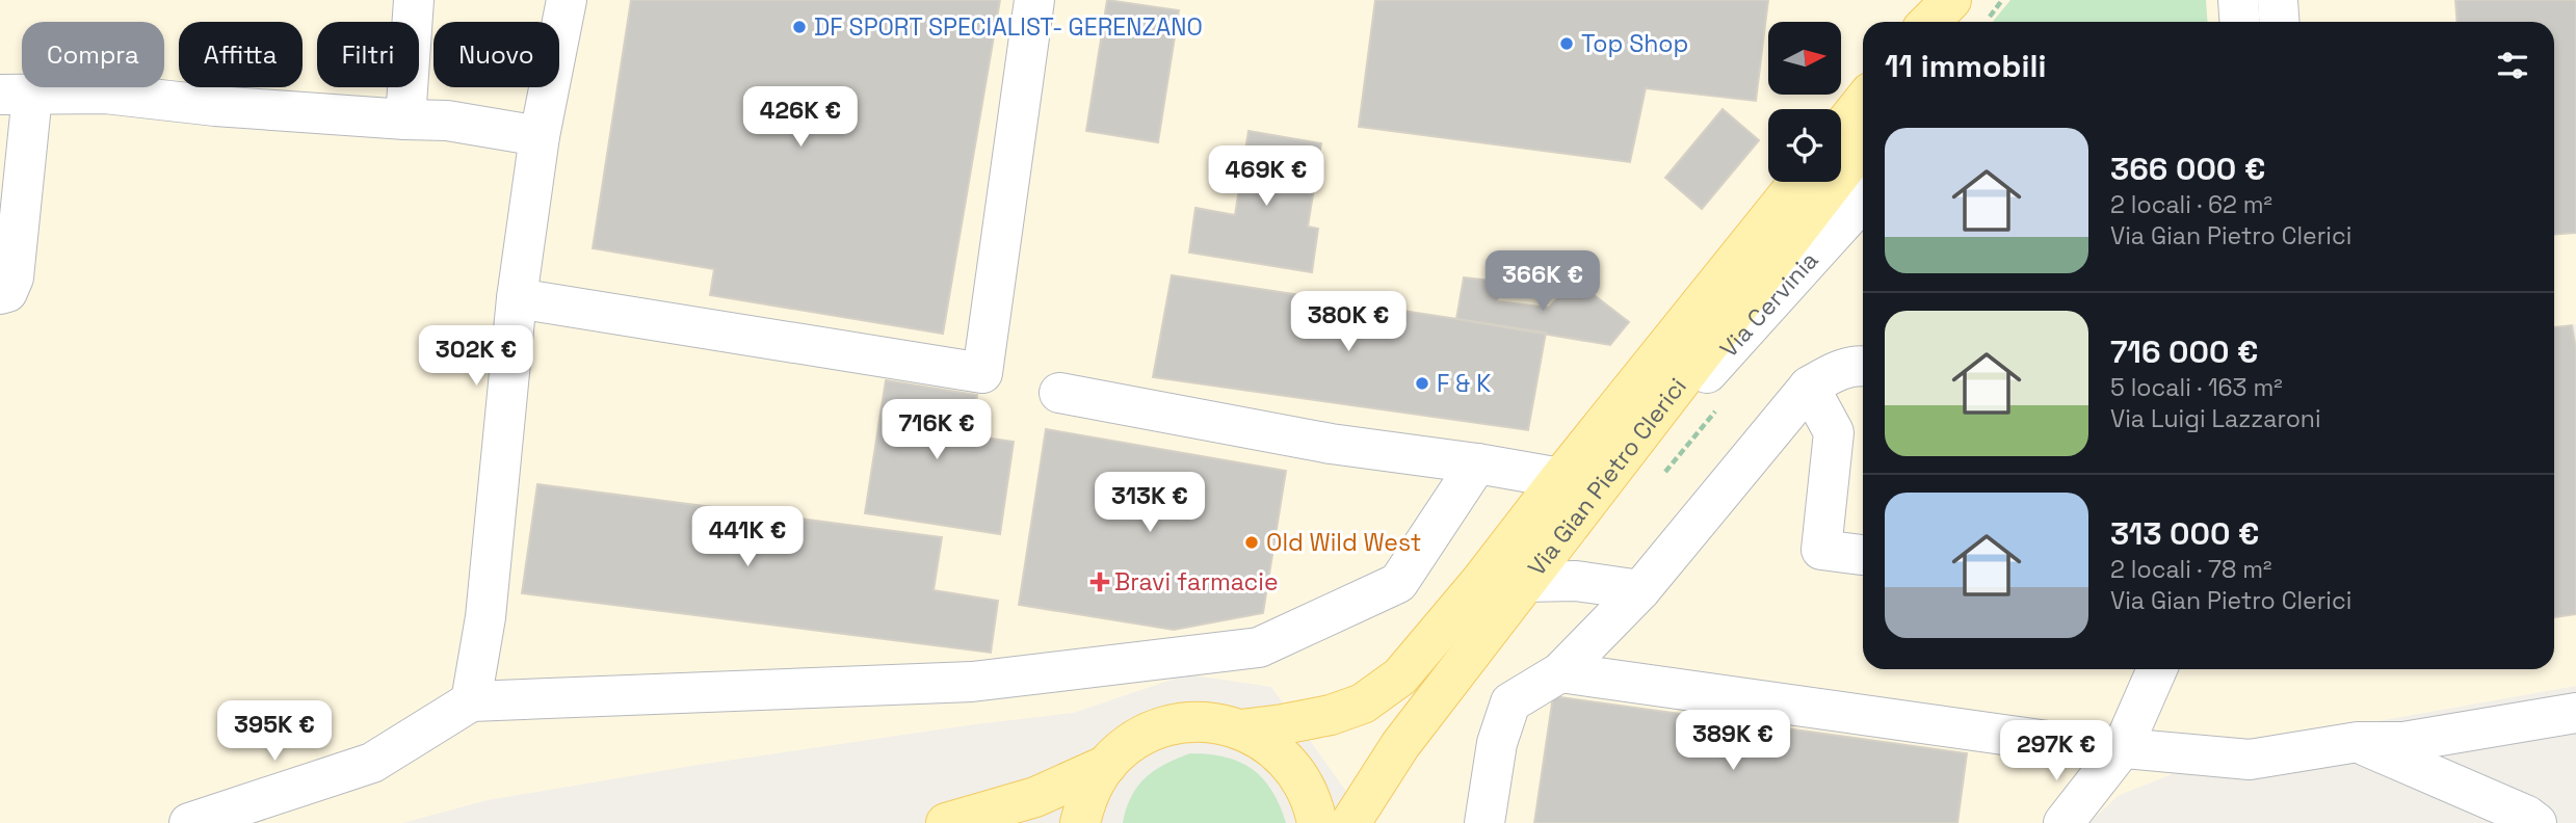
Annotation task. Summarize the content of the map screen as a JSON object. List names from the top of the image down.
{
  "streets": {
    "main road": ["Via Gian Pietro Clerici"],
    "street": ["Via Cervinia"]
  },
  "crossings": [
    ["Via Cervinia", "Via Gian Pietro Clerici"]
  ],
  "places": {
    "other": [
      "DF SPORT SPECIALIST- GERENZANO",
      "Top Shop",
      "F & K",
      "Old Wild West"
    ],
    "health": ["Bravi farmacie"]
  },
  "north": "right",
  "page": {
    "chip": [
      "Compra",
      "Affitta",
      "Filtri",
      "Nuovo"
    ],
    "heading": "11 immobili",
    "price": [
      "426K €",
      "469K €",
      "366K €",
      "380K €",
      "302K €",
      "716K €",
      "313K €",
      "441K €",
      "395K €",
      "389K €",
      "297K €"
    ],
    "list": [
      {
        "name": "366 000 €",
        "note": "2 locali · 62 m² · Via Gian Pietro Clerici"
      },
      {
        "name": "716 000 €",
        "note": "5 locali · 163 m² · Via Luigi Lazzaroni"
      },
      {
        "name": "313 000 €",
        "note": "2 locali · 78 m² · Via Gian Pietro Clerici"
      }
    ]
  }
}
